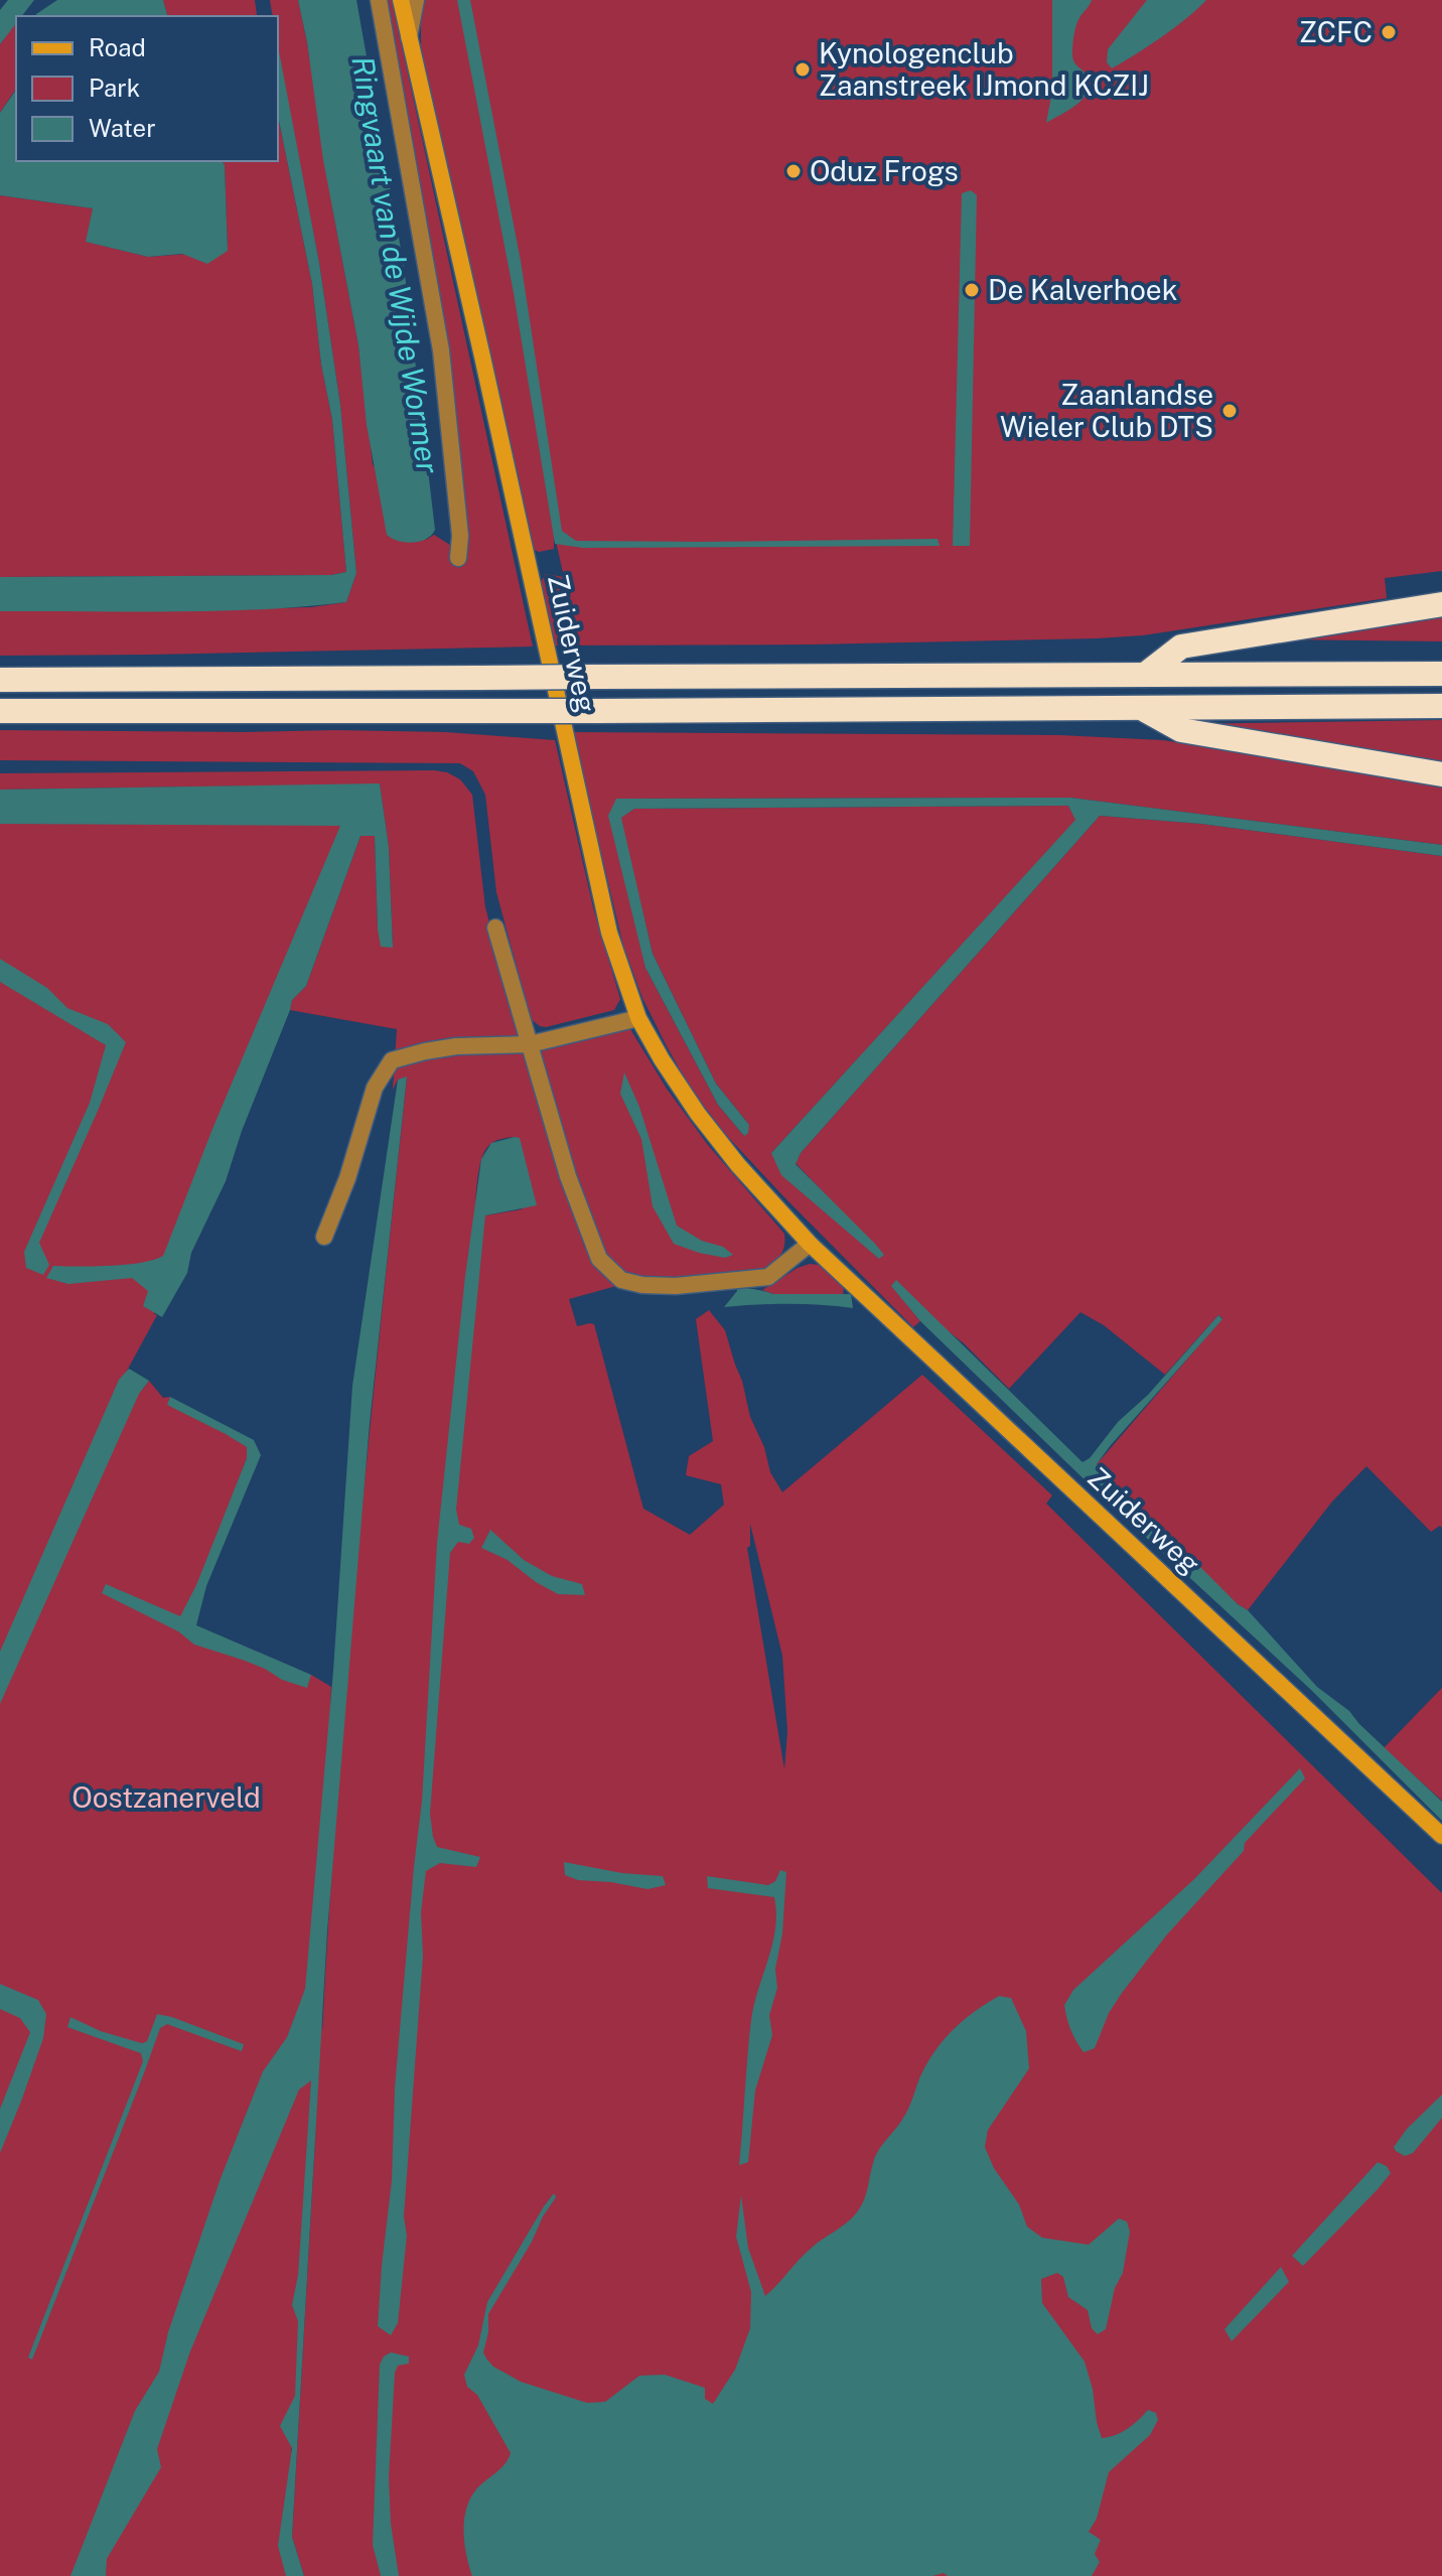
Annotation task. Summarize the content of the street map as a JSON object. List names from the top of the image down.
{
  "streets": {
    "street": ["Zuiderweg"]
  },
  "water": ["Ringvaart van de Wijde Wormer"],
  "parks": ["Oostzanerveld"],
  "places": [
    "ZCFC",
    "Kynologenclub Zaanstreek IJmond KCZIJ",
    "Oduz Frogs",
    "De Kalverhoek",
    "Zaanlandse Wieler Club DTS"
  ],
  "legend": ["Road", "Park", "Water"]
}
